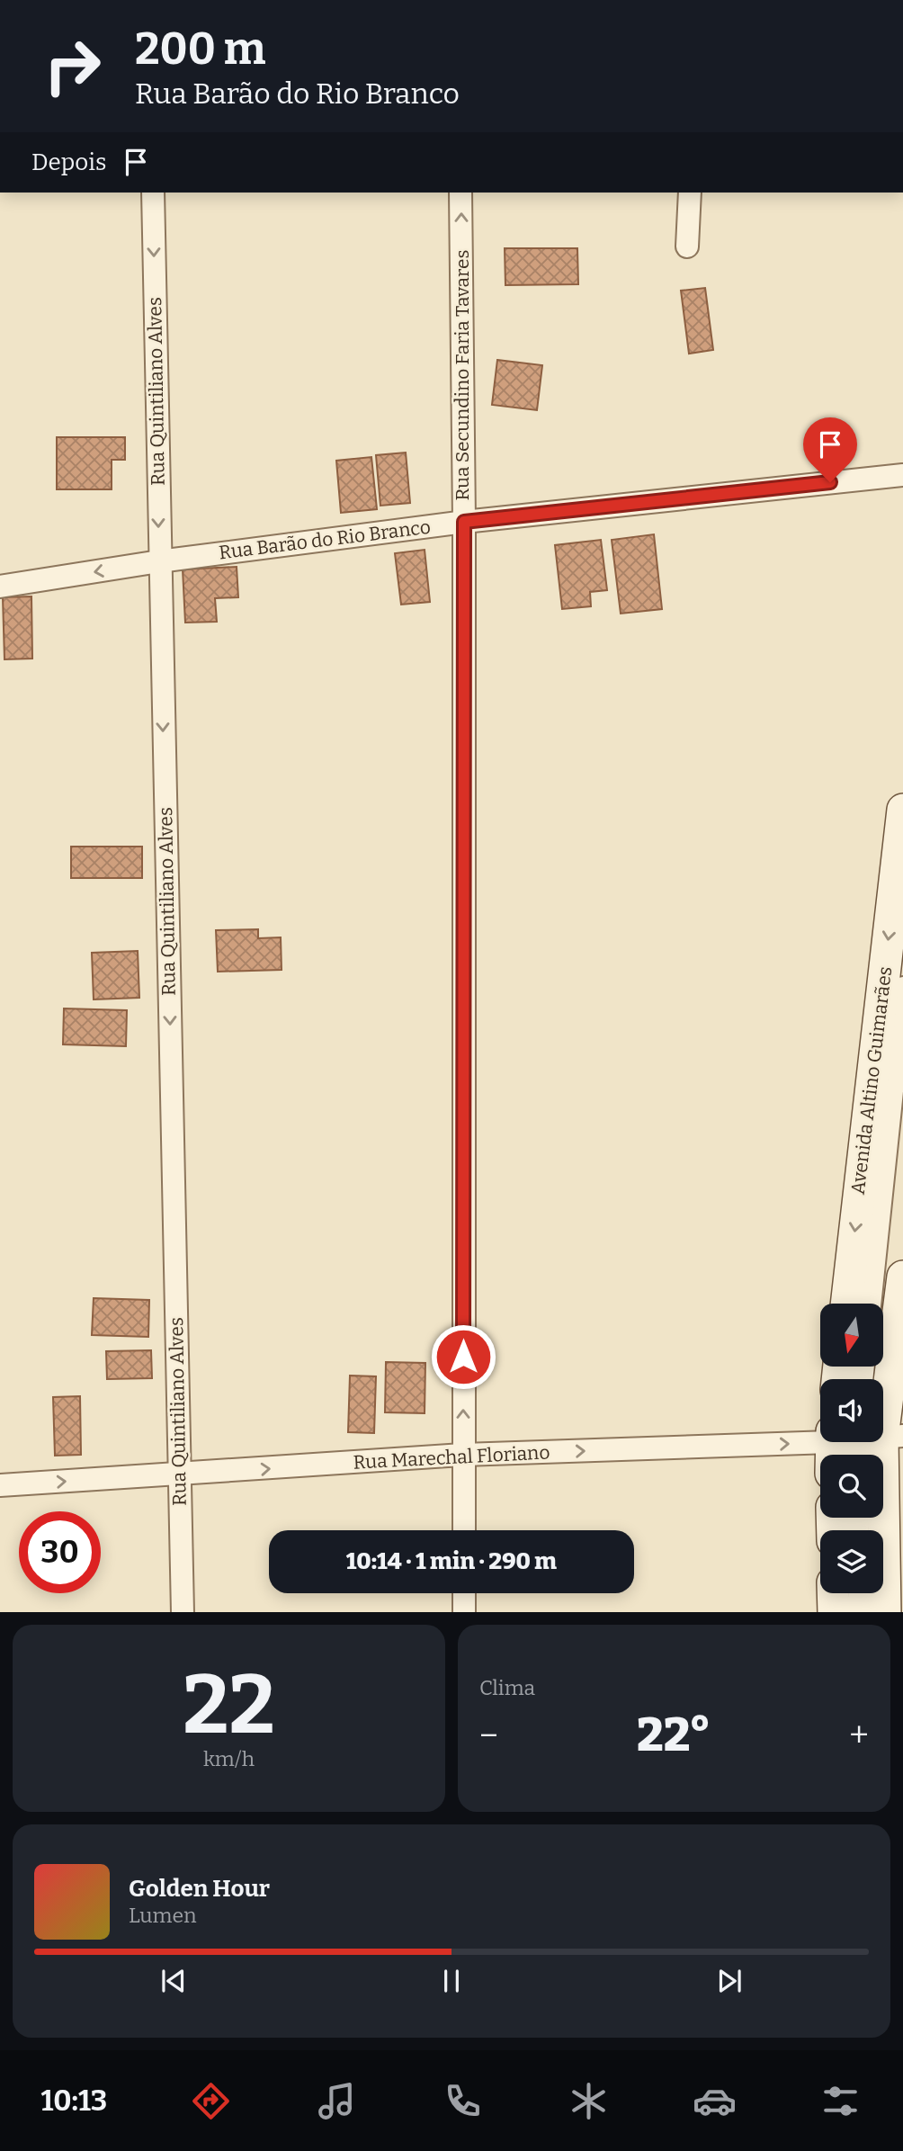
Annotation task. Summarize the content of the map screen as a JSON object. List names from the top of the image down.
{
  "streets": {
    "main road": ["Avenida Altino Guimarães"],
    "street": [
      "Rua Secundino Faria Tavares",
      "Rua Quintiliano Alves",
      "Rua Barão do Rio Branco",
      "Rua Marechal Floriano"
    ]
  },
  "crossings": [
    ["Rua Secundino Faria Tavares", "Rua Barão do Rio Branco"],
    ["Rua Secundino Faria Tavares", "Rua Marechal Floriano"],
    ["Rua Quintiliano Alves", "Rua Barão do Rio Branco"],
    ["Rua Quintiliano Alves", "Rua Marechal Floriano"]
  ],
  "one_way": [
    "Rua Secundino Faria Tavares",
    "Rua Quintiliano Alves",
    "Avenida Altino Guimarães",
    "Rua Marechal Floriano"
  ],
  "north": "bottom",
  "page": {
    "turn": ["200 m", "Rua Barão do Rio Branco"],
    "then": "Depois",
    "limit": "30",
    "trip": "10:14 · 1 min · 290 m",
    "tile": [
      ["22", "km/h"],
      "Clima"
    ],
    "heat": ["−", "22°", "+"],
    "song": ["Golden Hour", "Lumen"],
    "tabs": "10:13"
  }
}
